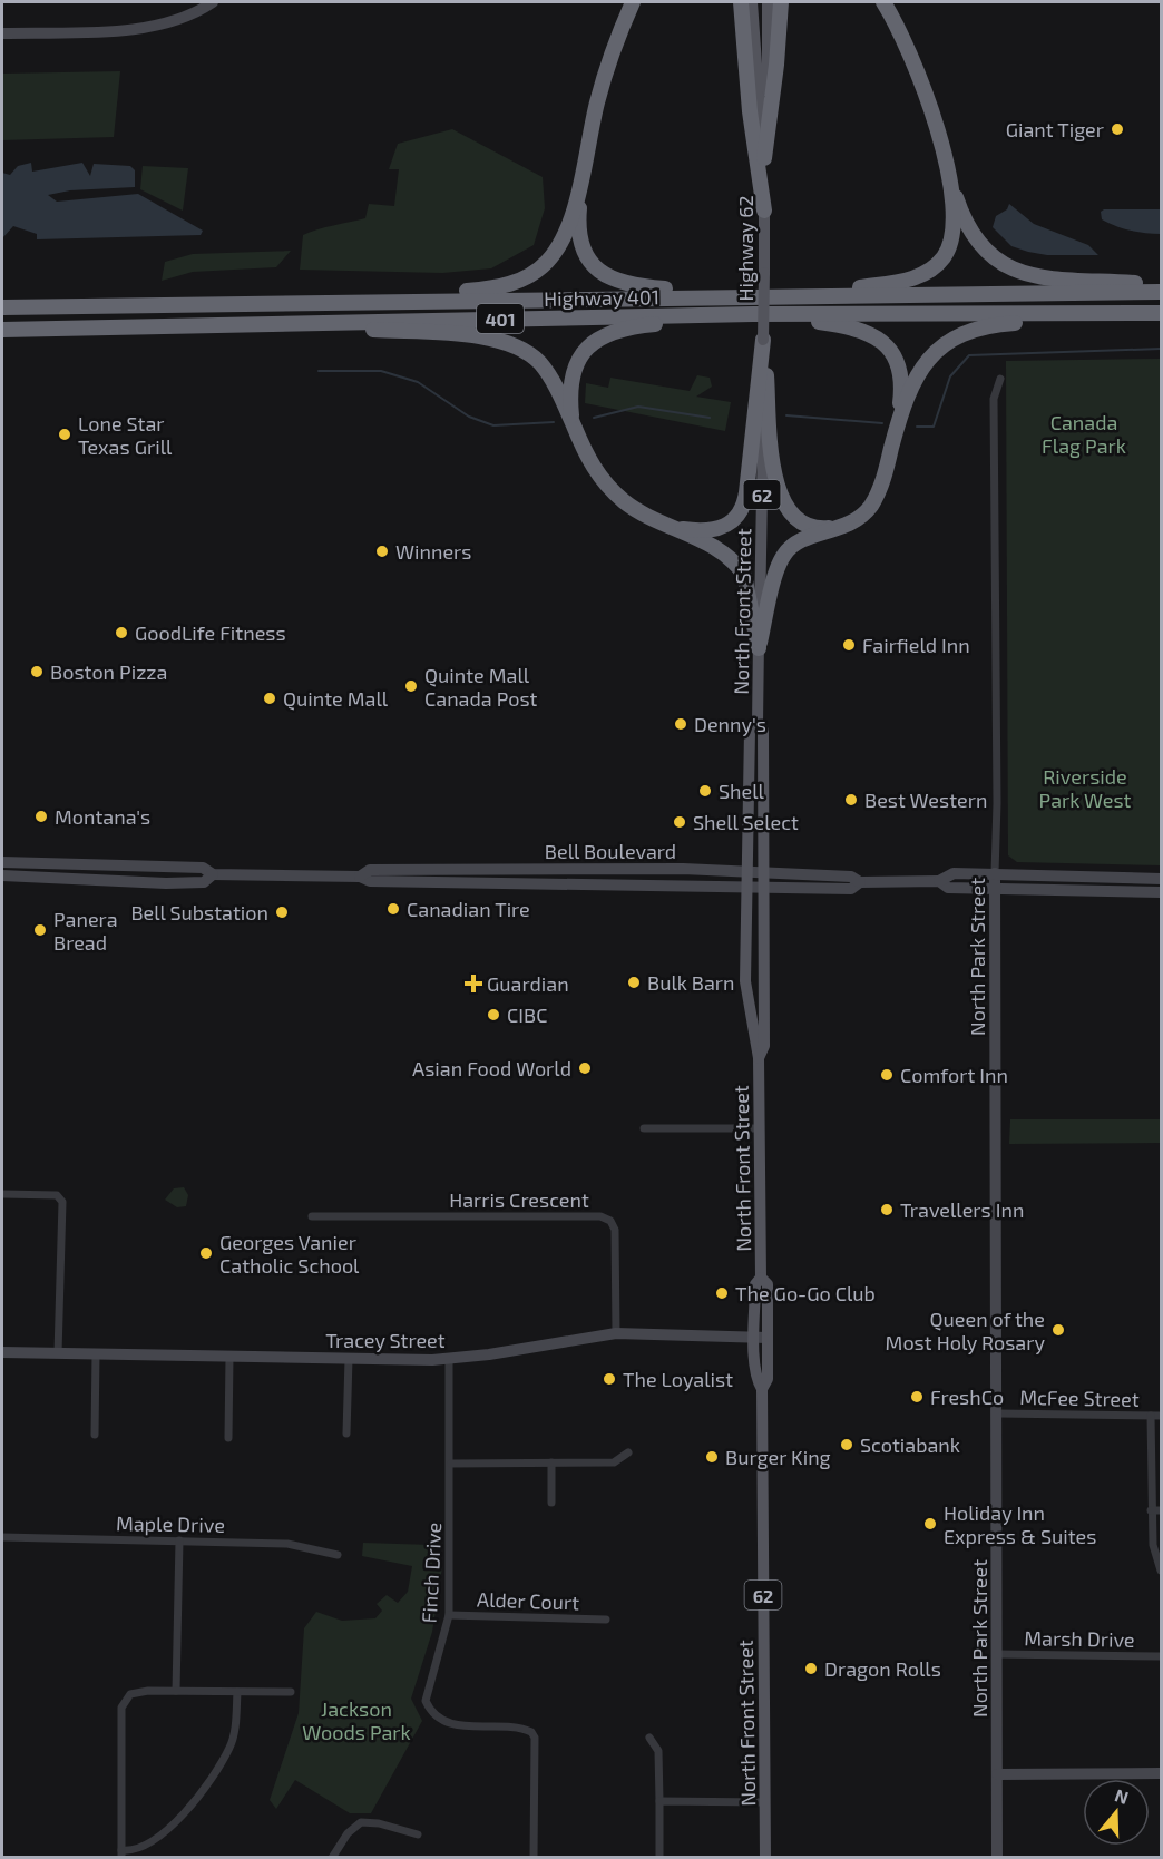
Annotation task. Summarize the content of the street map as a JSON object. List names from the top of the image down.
{
  "streets": {
    "highway": ["Highway 401", "401"],
    "main road": ["Highway 62", "62", "North Front Street"],
    "street": [
      "Bell Boulevard",
      "North Park Street",
      "Harris Crescent",
      "Tracey Street",
      "McFee Street",
      "Maple Drive",
      "Finch Drive",
      "Alder Court",
      "Marsh Drive"
    ]
  },
  "crossings": [
    ["Highway 62", "North Front Street"],
    ["North Front Street", "Bell Boulevard"],
    ["North Front Street", "Tracey Street"],
    ["Bell Boulevard", "North Park Street"],
    ["North Park Street", "McFee Street"],
    ["North Park Street", "Marsh Drive"],
    ["Harris Crescent", "Tracey Street"],
    ["Tracey Street", "Finch Drive"],
    ["Finch Drive", "Alder Court"]
  ],
  "parks": ["Canada Flag Park", "Riverside Park West", "Jackson Woods Park"],
  "places": {
    "other": [
      "Giant Tiger",
      "Lone Star Texas Grill",
      "Winners",
      "GoodLife Fitness",
      "Fairfield Inn",
      "Boston Pizza",
      "Quinte Mall Canada Post",
      "Quinte Mall",
      "Denny's",
      "Shell",
      "Best Western",
      "Montana's",
      "Shell Select",
      "Canadian Tire",
      "Bell Substation",
      "Panera Bread",
      "Bulk Barn",
      "CIBC",
      "Asian Food World",
      "Comfort Inn",
      "Travellers Inn",
      "Georges Vanier Catholic School",
      "The Go-Go Club",
      "Queen of the Most Holy Rosary",
      "The Loyalist",
      "FreshCo",
      "Scotiabank",
      "Burger King",
      "Holiday Inn Express & Suites",
      "Dragon Rolls"
    ],
    "health": ["Guardian"]
  },
  "north": "top"
}
